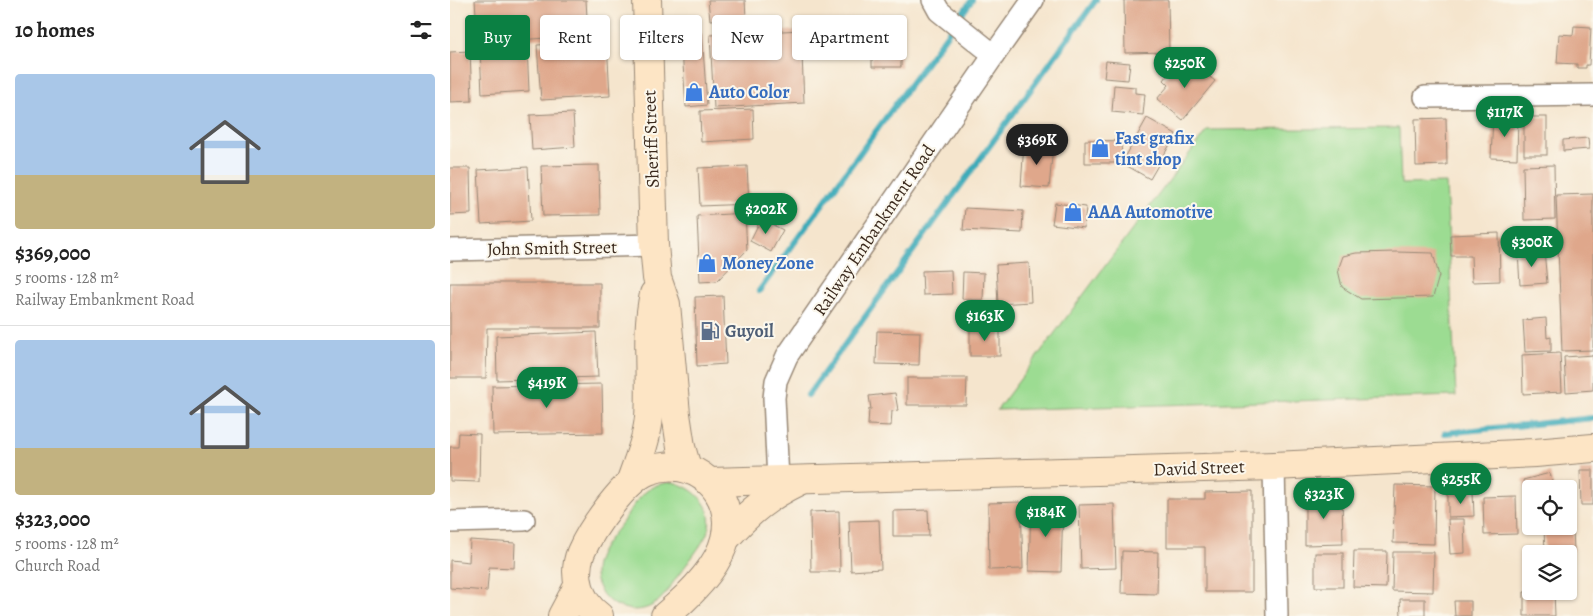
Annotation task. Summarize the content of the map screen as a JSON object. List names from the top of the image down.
{
  "streets": {
    "main road": ["Sheriff Street", "David Street"],
    "street": ["Railway Embankment Road", "John Smith Street"]
  },
  "crossings": [
    ["Sheriff Street", "John Smith Street"],
    ["Railway Embankment Road", "David Street"]
  ],
  "places": {
    "shop": [
      "Auto Color",
      "Fast grafix tint shop",
      "AAA Automotive",
      "Money Zone"
    ],
    "fuel station": ["Guyoil"]
  },
  "page": {
    "heading": "10 homes",
    "chip": [
      "Buy",
      "Rent",
      "Filters",
      "New",
      "Apartment"
    ],
    "price": [
      "$250K",
      "$117K",
      "$369K",
      "$202K",
      "$300K",
      "$163K",
      "$419K",
      "$255K",
      "$323K",
      "$184K"
    ],
    "list": [
      {
        "name": "$369,000",
        "note": "5 rooms · 128 m² · Railway Embankment Road"
      },
      {
        "name": "$323,000",
        "note": "5 rooms · 128 m² · Church Road"
      }
    ]
  }
}
